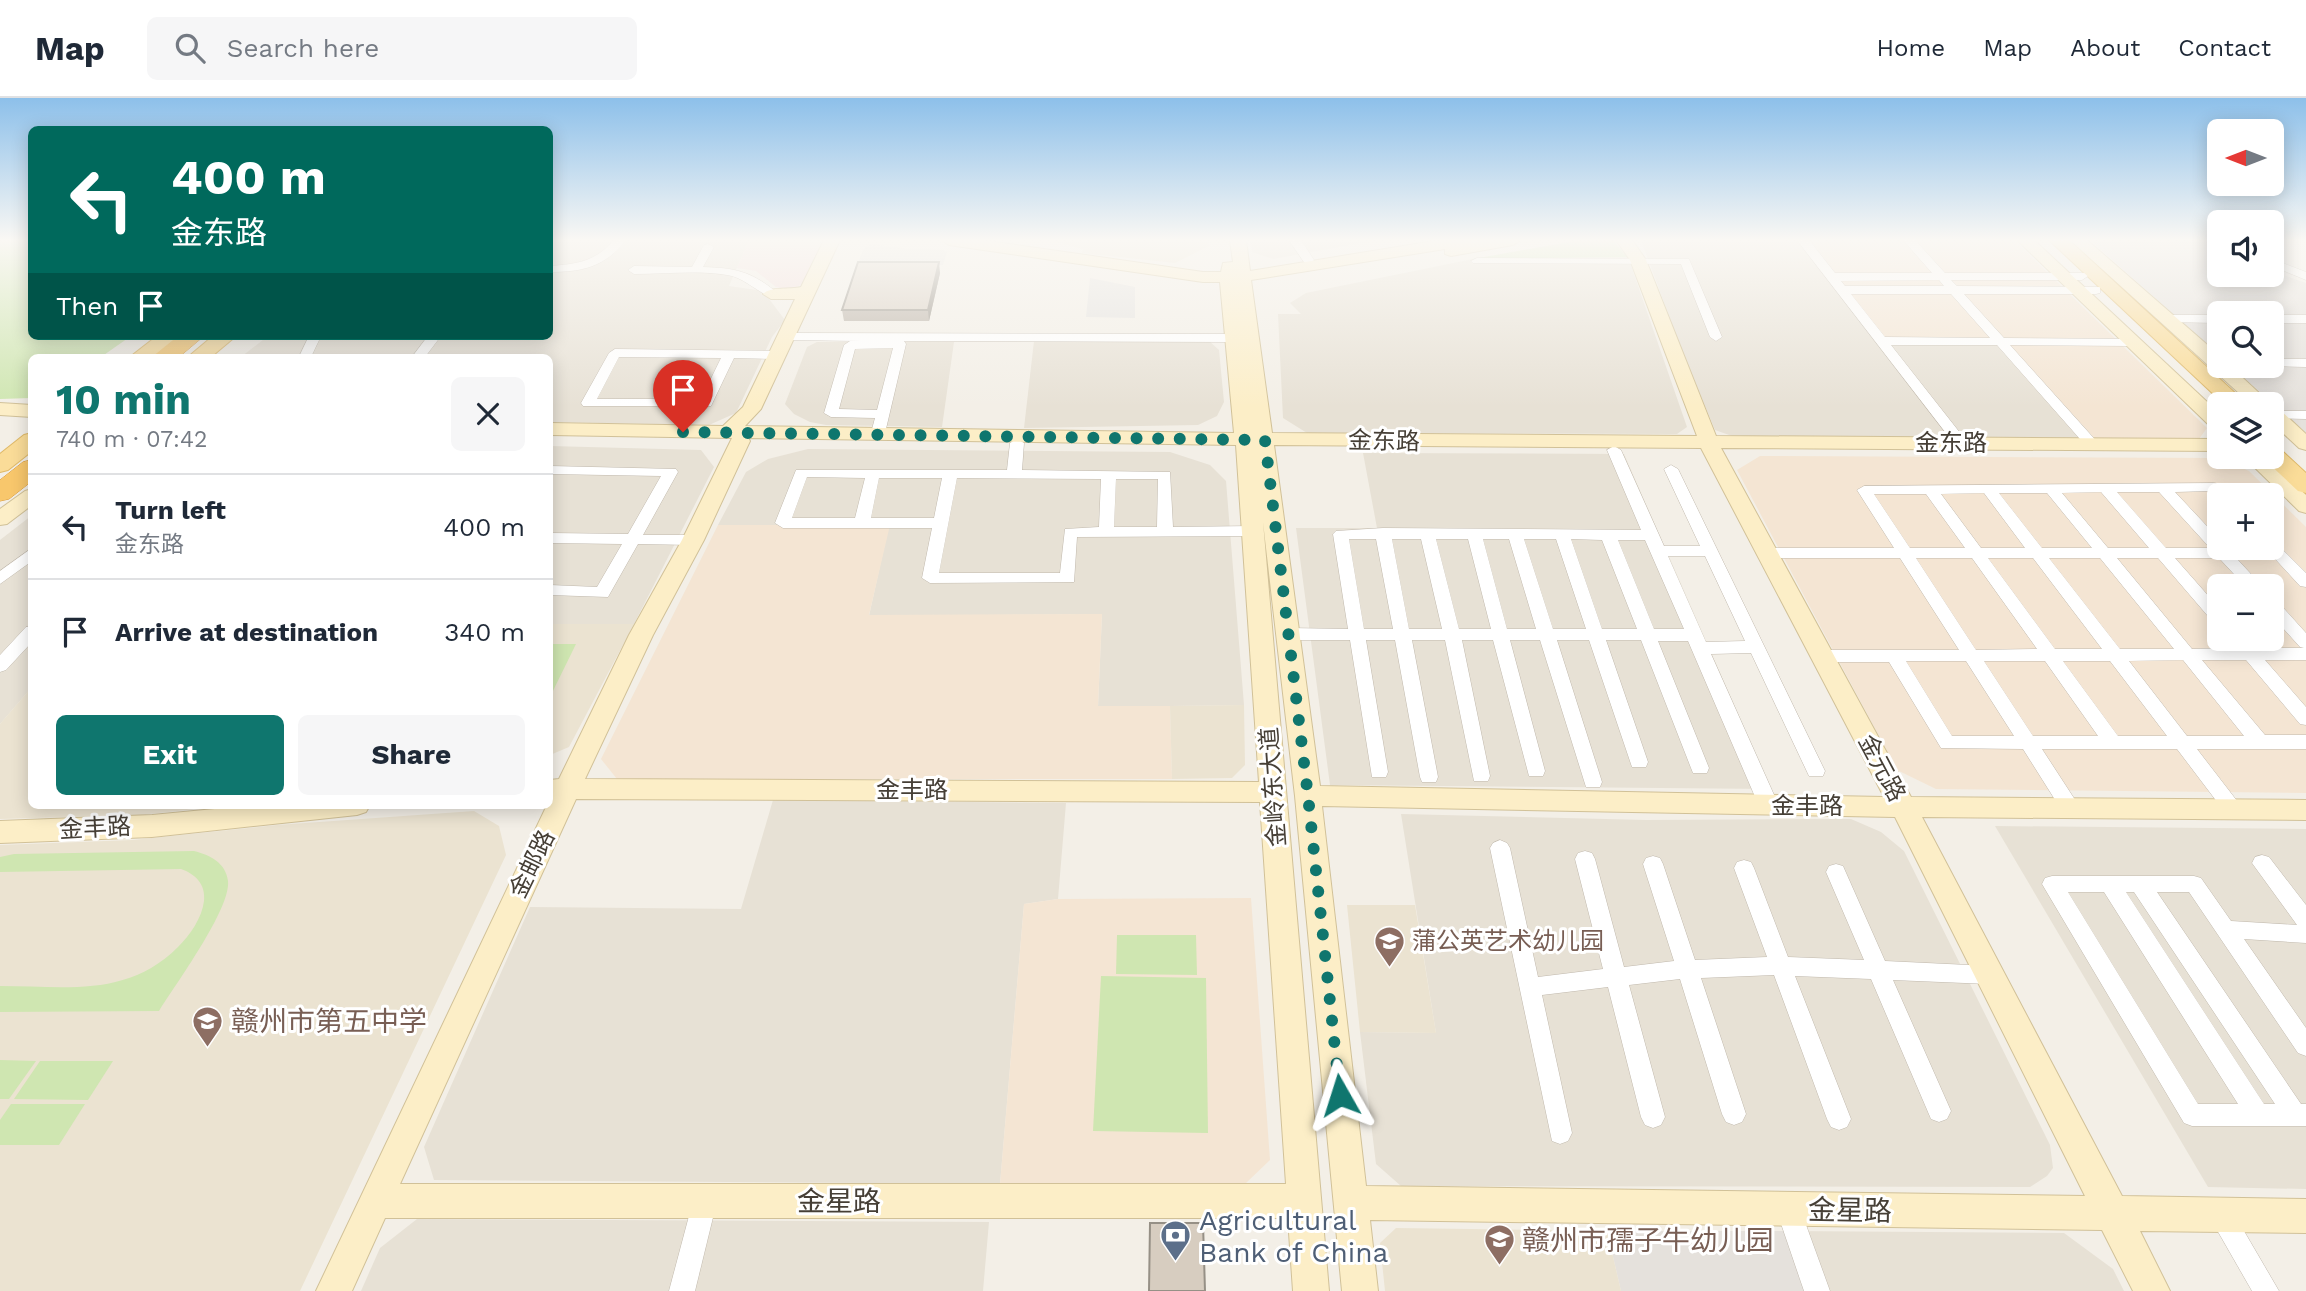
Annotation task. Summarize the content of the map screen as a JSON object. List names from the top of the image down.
{
  "streets": {
    "street": [
      "金东路",
      "金元路",
      "金岭东大道",
      "金丰路",
      "金邮路",
      "金星路"
    ]
  },
  "crossings": [
    ["金东路", "金元路"],
    ["金东路", "金岭东大道"],
    ["金元路", "金丰路"],
    ["金元路", "金星路"],
    ["金岭东大道", "金丰路"],
    ["金岭东大道", "金星路"],
    ["金丰路", "金邮路"],
    ["金邮路", "金星路"]
  ],
  "places": {
    "school or university": ["蒲公英艺术幼儿园", "赣州市第五中学", "赣州市孺子牛幼儿园"],
    "bank": ["Agricultural Bank of China"]
  },
  "north": "left",
  "page": {
    "header": "Map",
    "search": "Search here",
    "nav": [
      "Home",
      "Map",
      "About",
      "Contact"
    ],
    "map_buttons": ["+", "−"],
    "turn": ["400 m", "金东路"],
    "then": "Then",
    "heading": ["10 min", "740 m · 07:42"],
    "list": [
      {
        "name": "Turn left",
        "note": "金东路",
        "value": "400 m"
      },
      {
        "name": "Arrive at destination",
        "value": "340 m"
      }
    ],
    "buttons": ["Exit", "Share"]
  }
}
